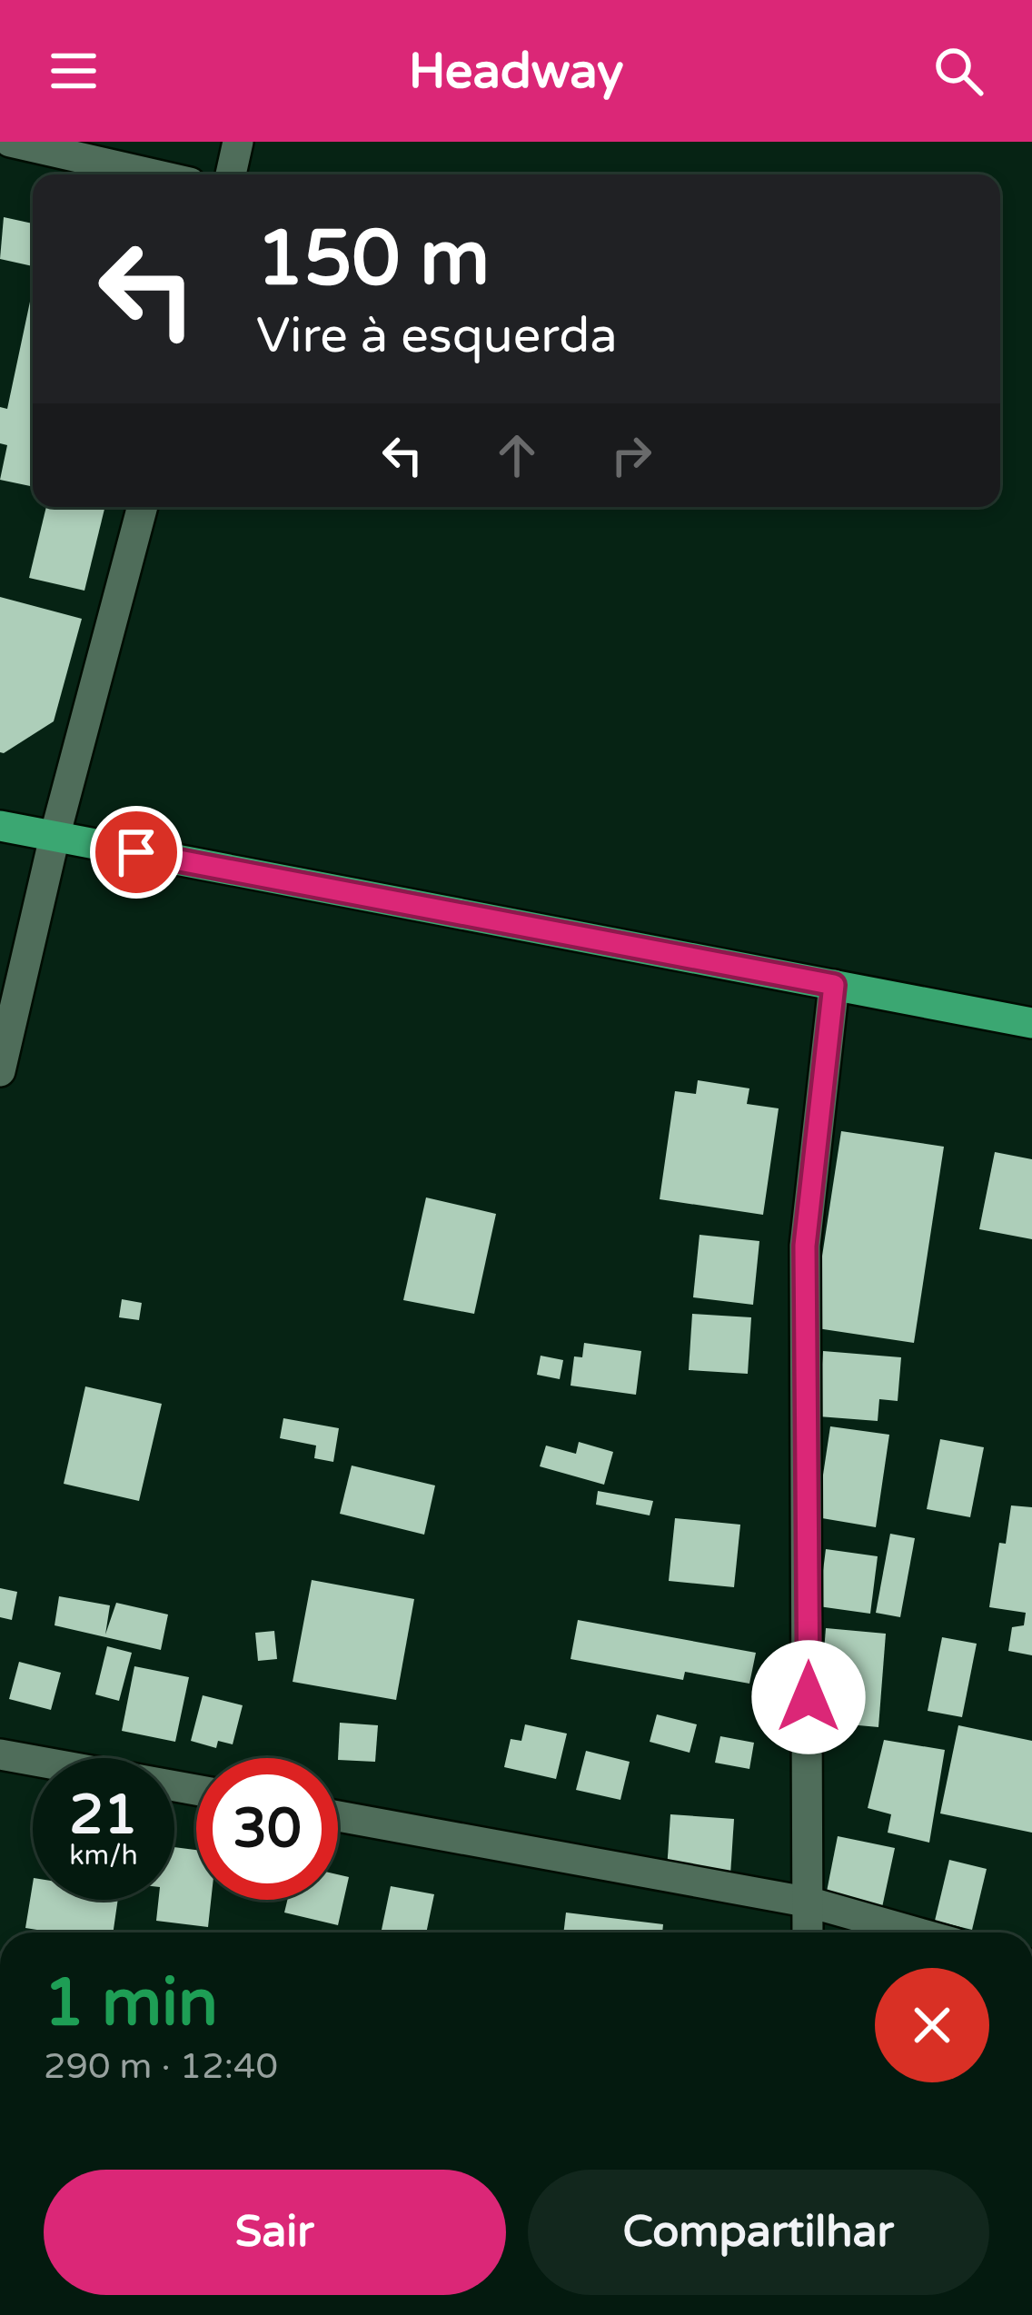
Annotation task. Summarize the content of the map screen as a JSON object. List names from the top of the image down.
{
  "page": {
    "header": "Headway",
    "turn": ["150 m", "Vire à esquerda"],
    "speed": "21 km/h",
    "limit": "30",
    "heading": ["1 min", "290 m · 12:40"],
    "buttons": ["Sair", "Compartilhar"]
  }
}
